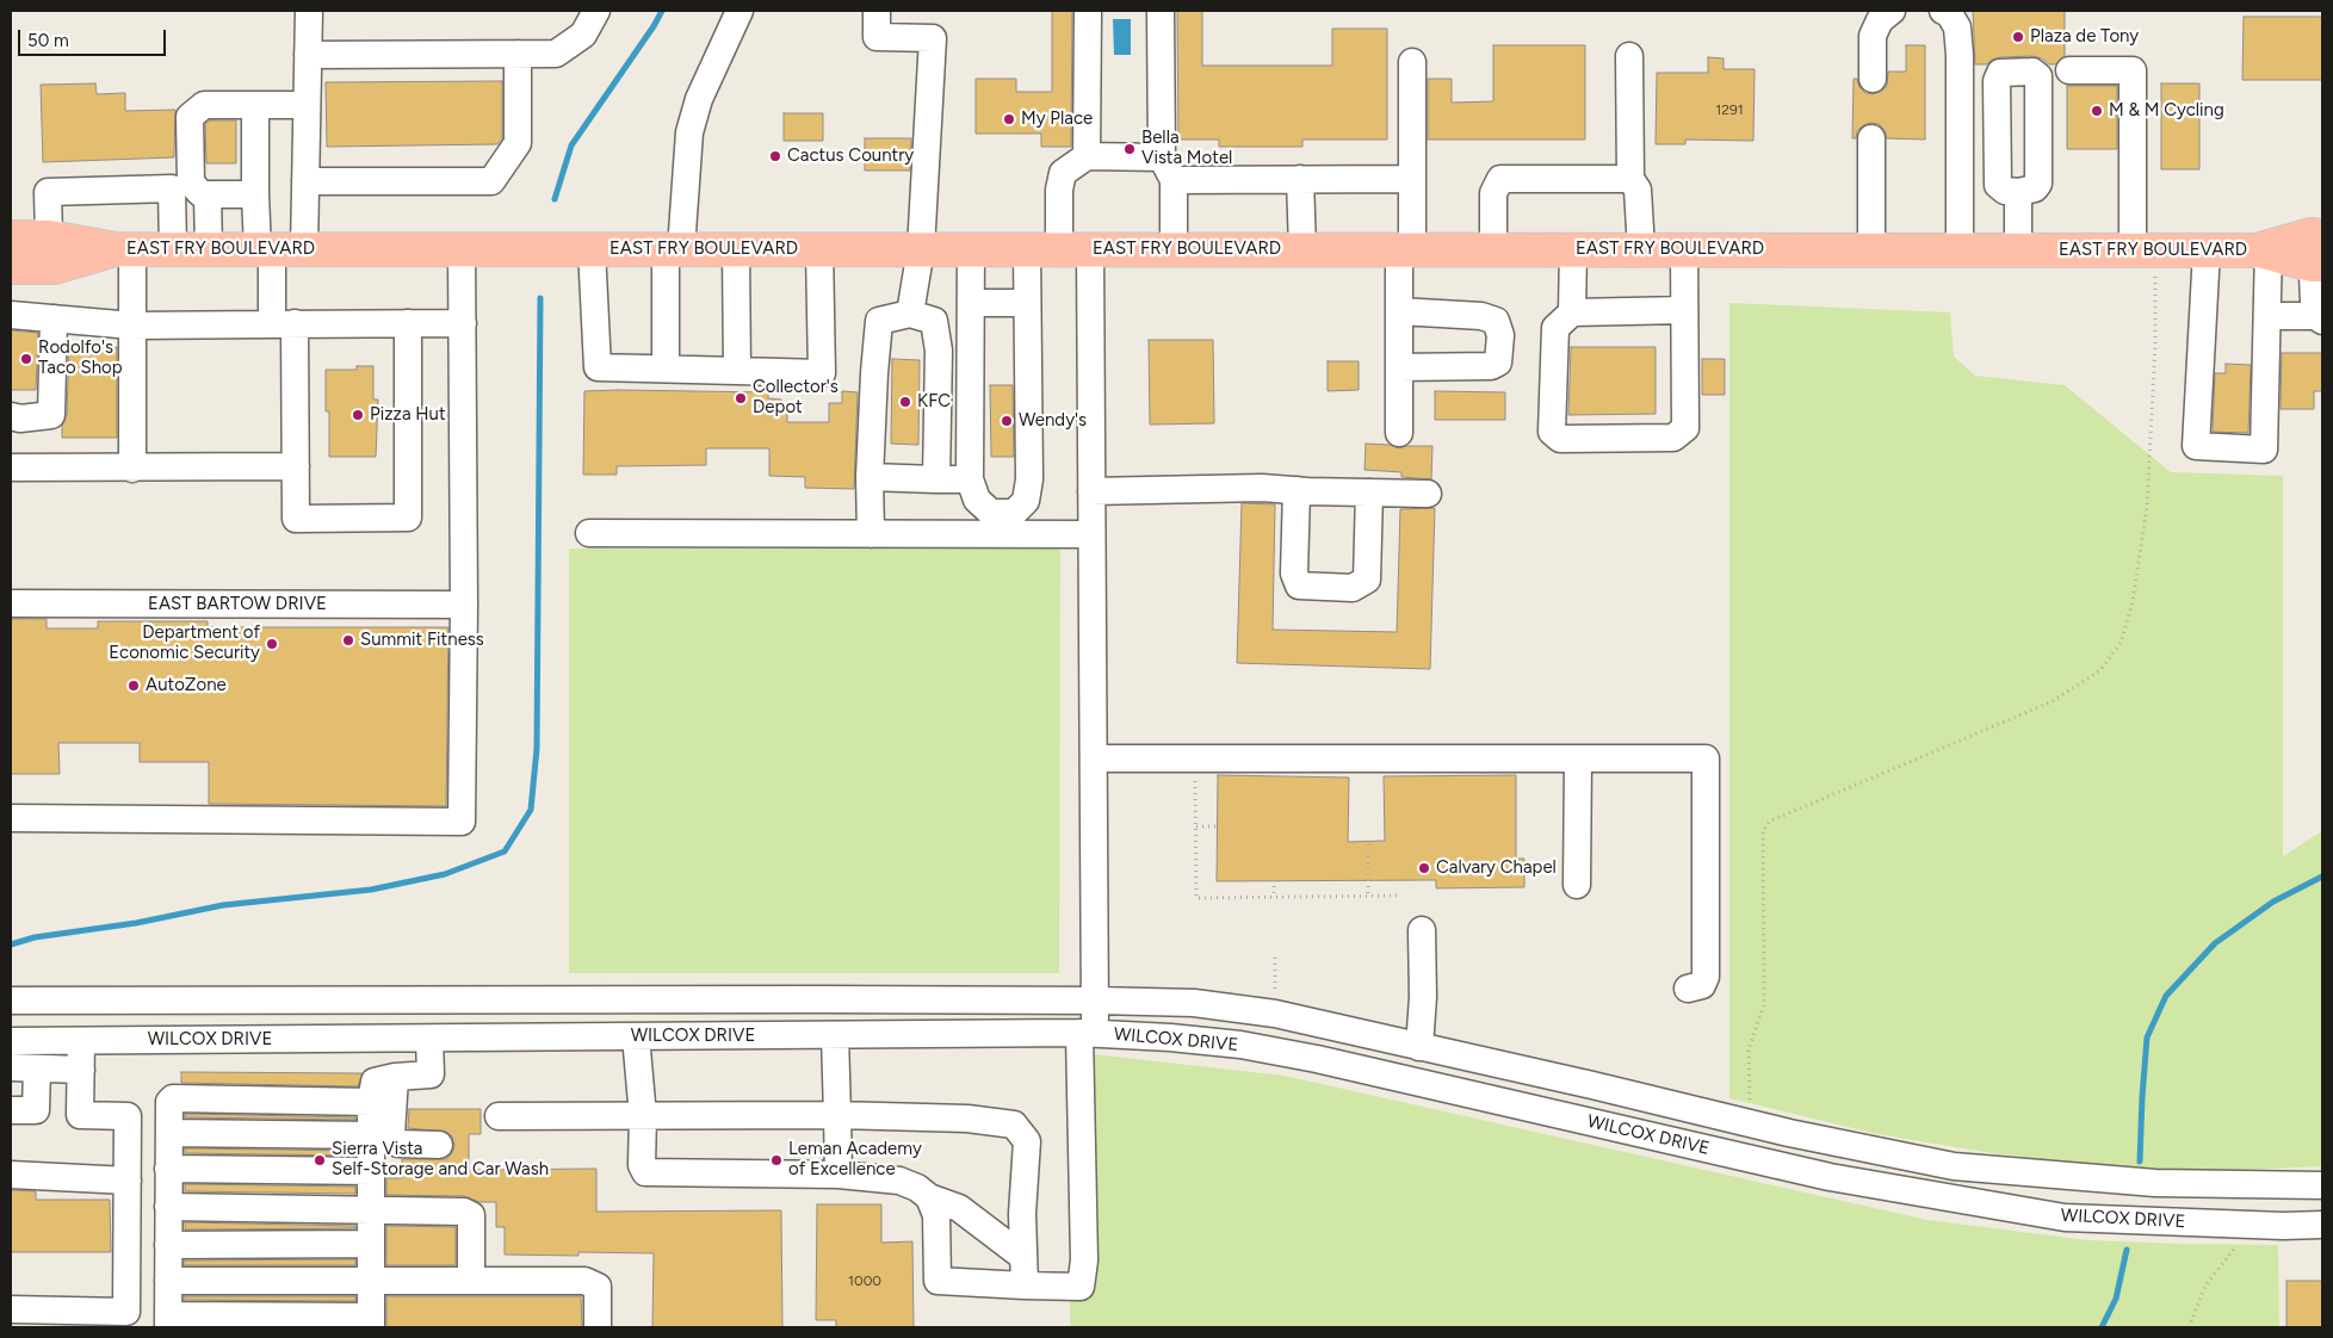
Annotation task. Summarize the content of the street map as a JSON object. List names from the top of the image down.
{
  "streets": {
    "main road": ["EAST FRY BOULEVARD"],
    "street": ["EAST BARTOW DRIVE", "WILCOX DRIVE"]
  },
  "places": [
    "Plaza de Tony",
    "M & M Cycling",
    "My Place",
    "Bella Vista Motel",
    "Cactus Country",
    "Rodolfo's Taco Shop",
    "Collector's Depot",
    "KFC",
    "Pizza Hut",
    "Wendy's",
    "Summit Fitness",
    "Department of Economic Security",
    "AutoZone",
    "Calvary Chapel",
    "Sierra Vista Self-Storage and Car Wash",
    "Leman Academy of Excellence"
  ],
  "house_numbers": ["1291", "1000"],
  "scale_bar": "50 m"
}
